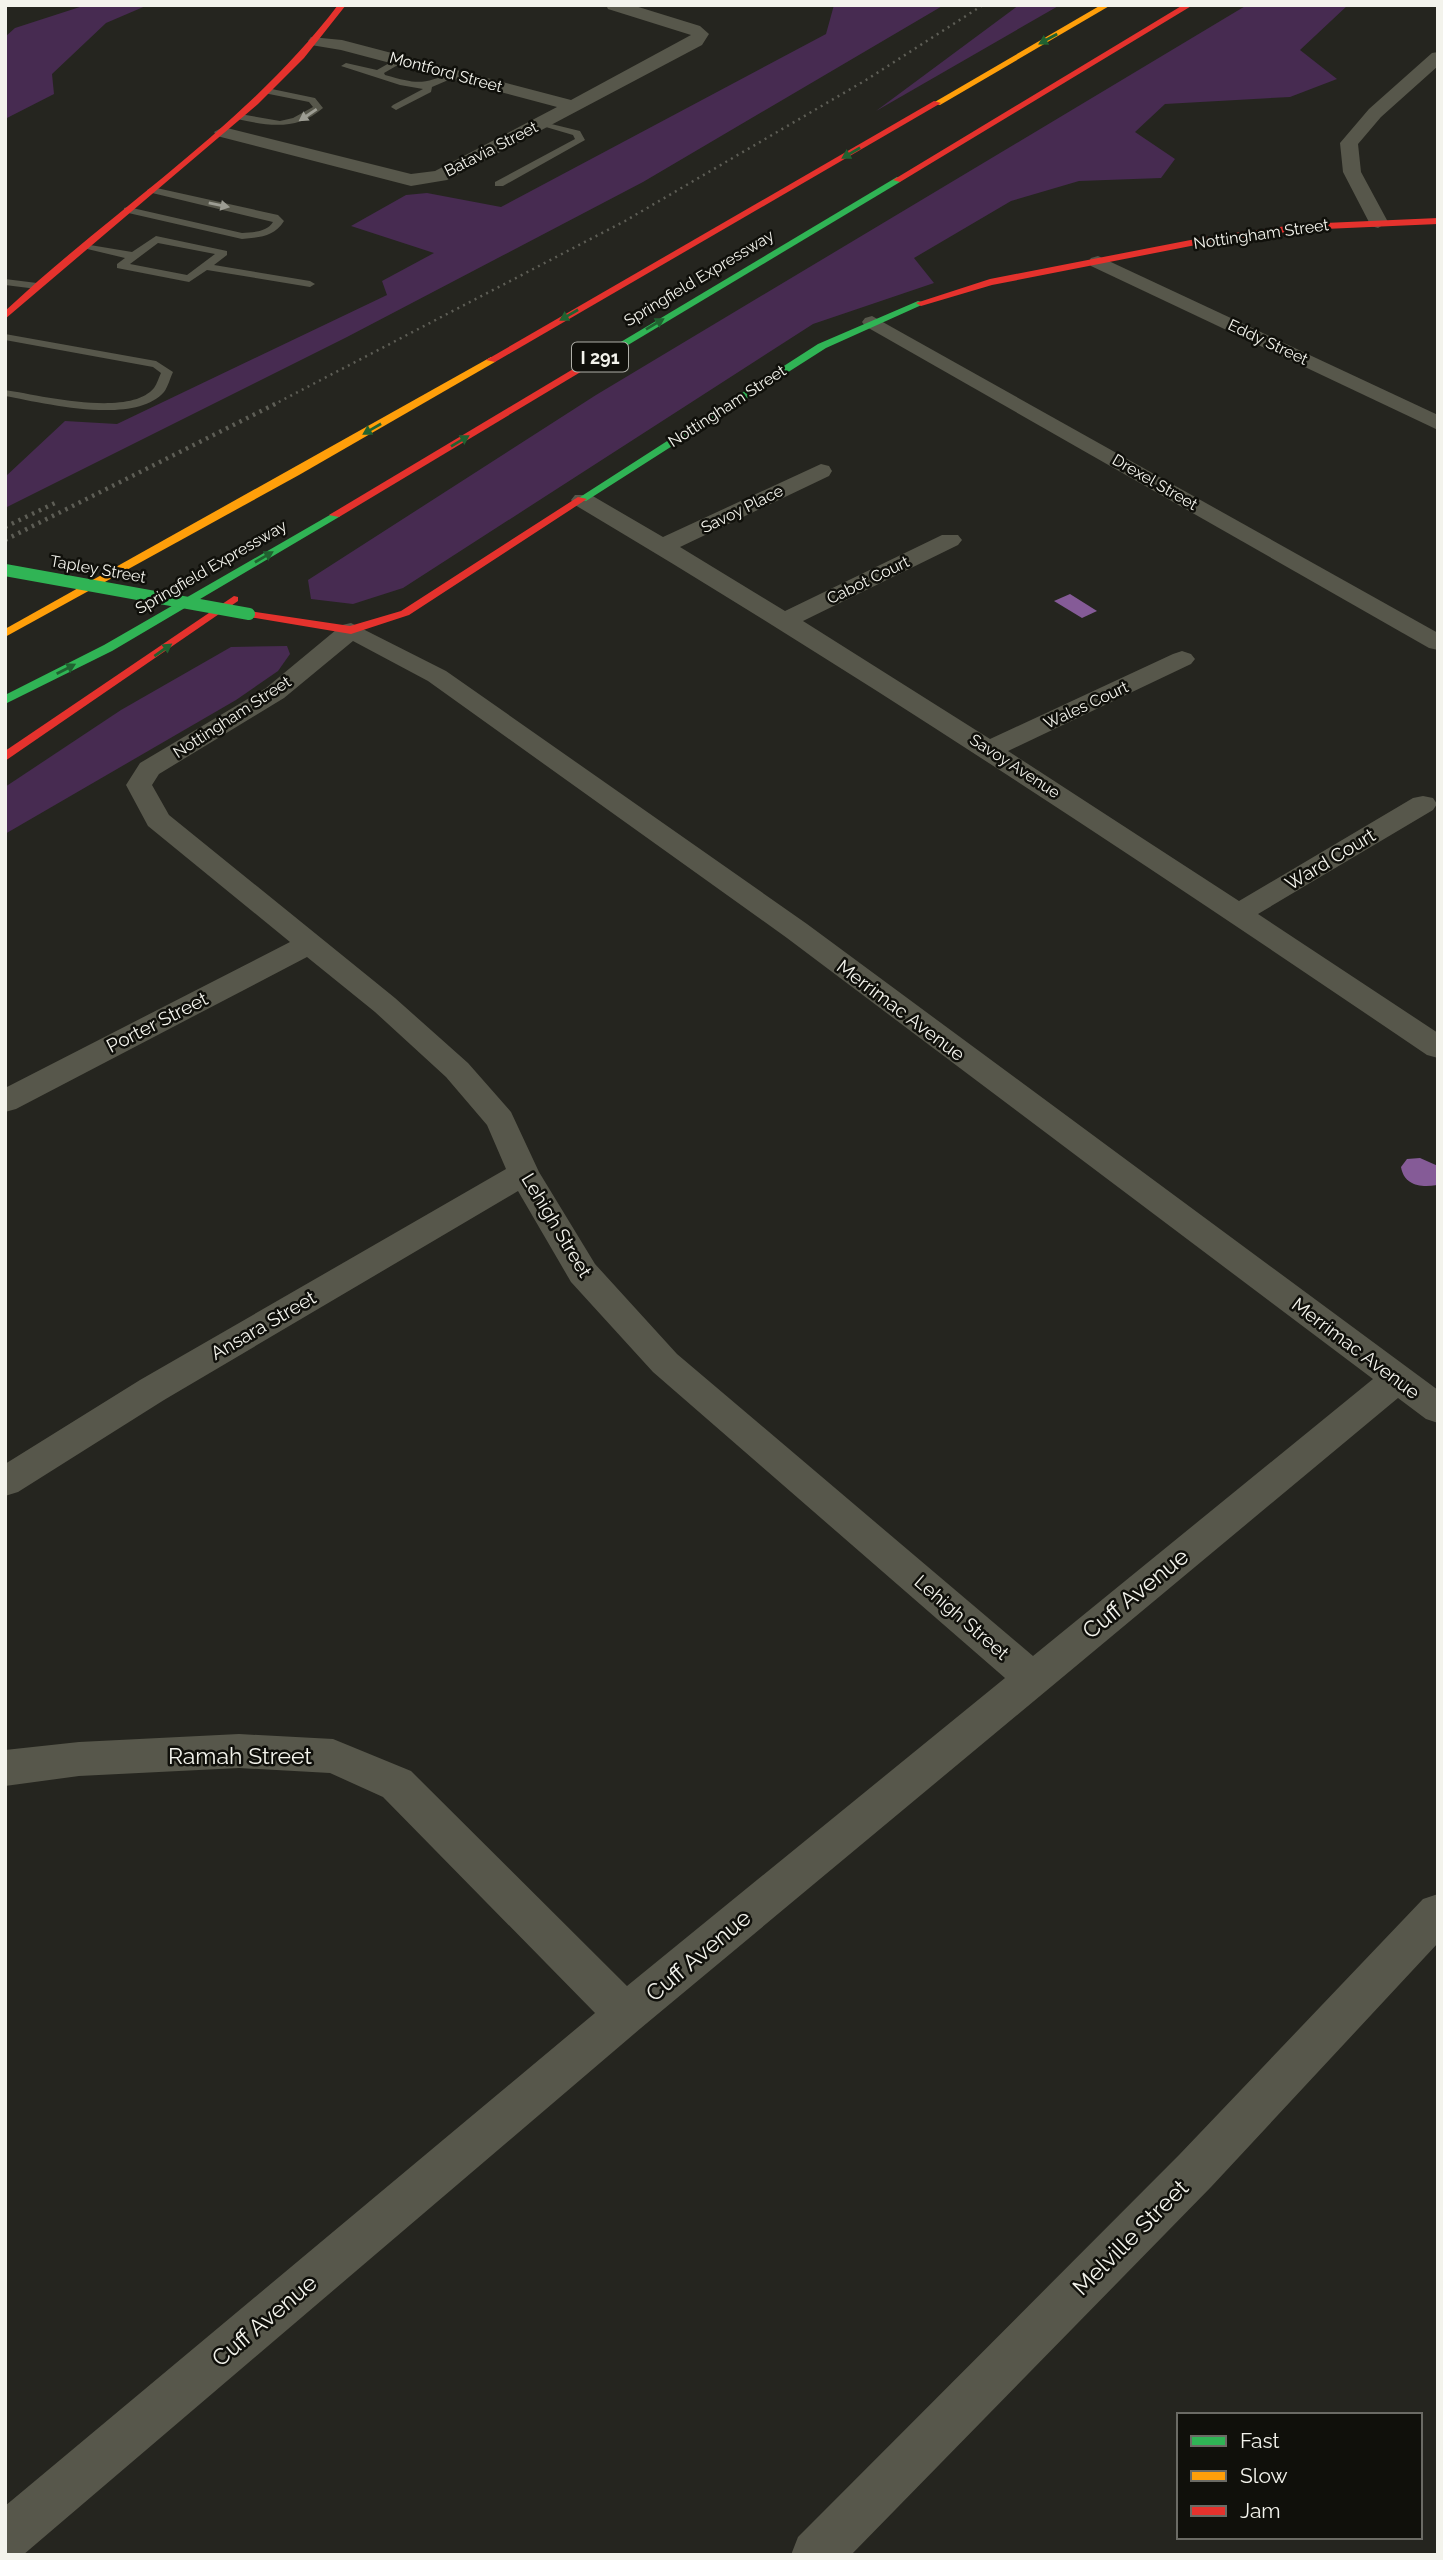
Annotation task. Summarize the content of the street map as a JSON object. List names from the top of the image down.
{
  "streets": {
    "main road": [
      "Nottingham Street",
      "Springfield Expressway",
      "I 291",
      "Tapley Street"
    ],
    "street": [
      "Montford Street",
      "Batavia Street",
      "Eddy Street",
      "Drexel Street",
      "Savoy Place",
      "Cabot Court",
      "Wales Court",
      "Savoy Avenue",
      "Ward Court",
      "Merrimac Avenue",
      "Porter Street",
      "Lehigh Street",
      "Ansara Street",
      "Cuff Avenue",
      "Ramah Street",
      "Melville Street"
    ]
  },
  "crossings": [
    ["Montford Street", "Batavia Street"],
    ["Nottingham Street", "Eddy Street"],
    ["Nottingham Street", "Drexel Street"],
    ["Nottingham Street", "Tapley Street"],
    ["Nottingham Street", "Savoy Avenue"],
    ["Nottingham Street", "Merrimac Avenue"],
    ["Nottingham Street", "Lehigh Street"],
    ["Savoy Place", "Savoy Avenue"],
    ["Tapley Street", "Merrimac Avenue"],
    ["Cabot Court", "Savoy Avenue"],
    ["Wales Court", "Savoy Avenue"],
    ["Savoy Avenue", "Ward Court"],
    ["Merrimac Avenue", "Cuff Avenue"],
    ["Porter Street", "Lehigh Street"],
    ["Lehigh Street", "Ansara Street"],
    ["Lehigh Street", "Cuff Avenue"],
    ["Cuff Avenue", "Ramah Street"]
  ],
  "legend": ["Fast", "Slow", "Jam"]
}
